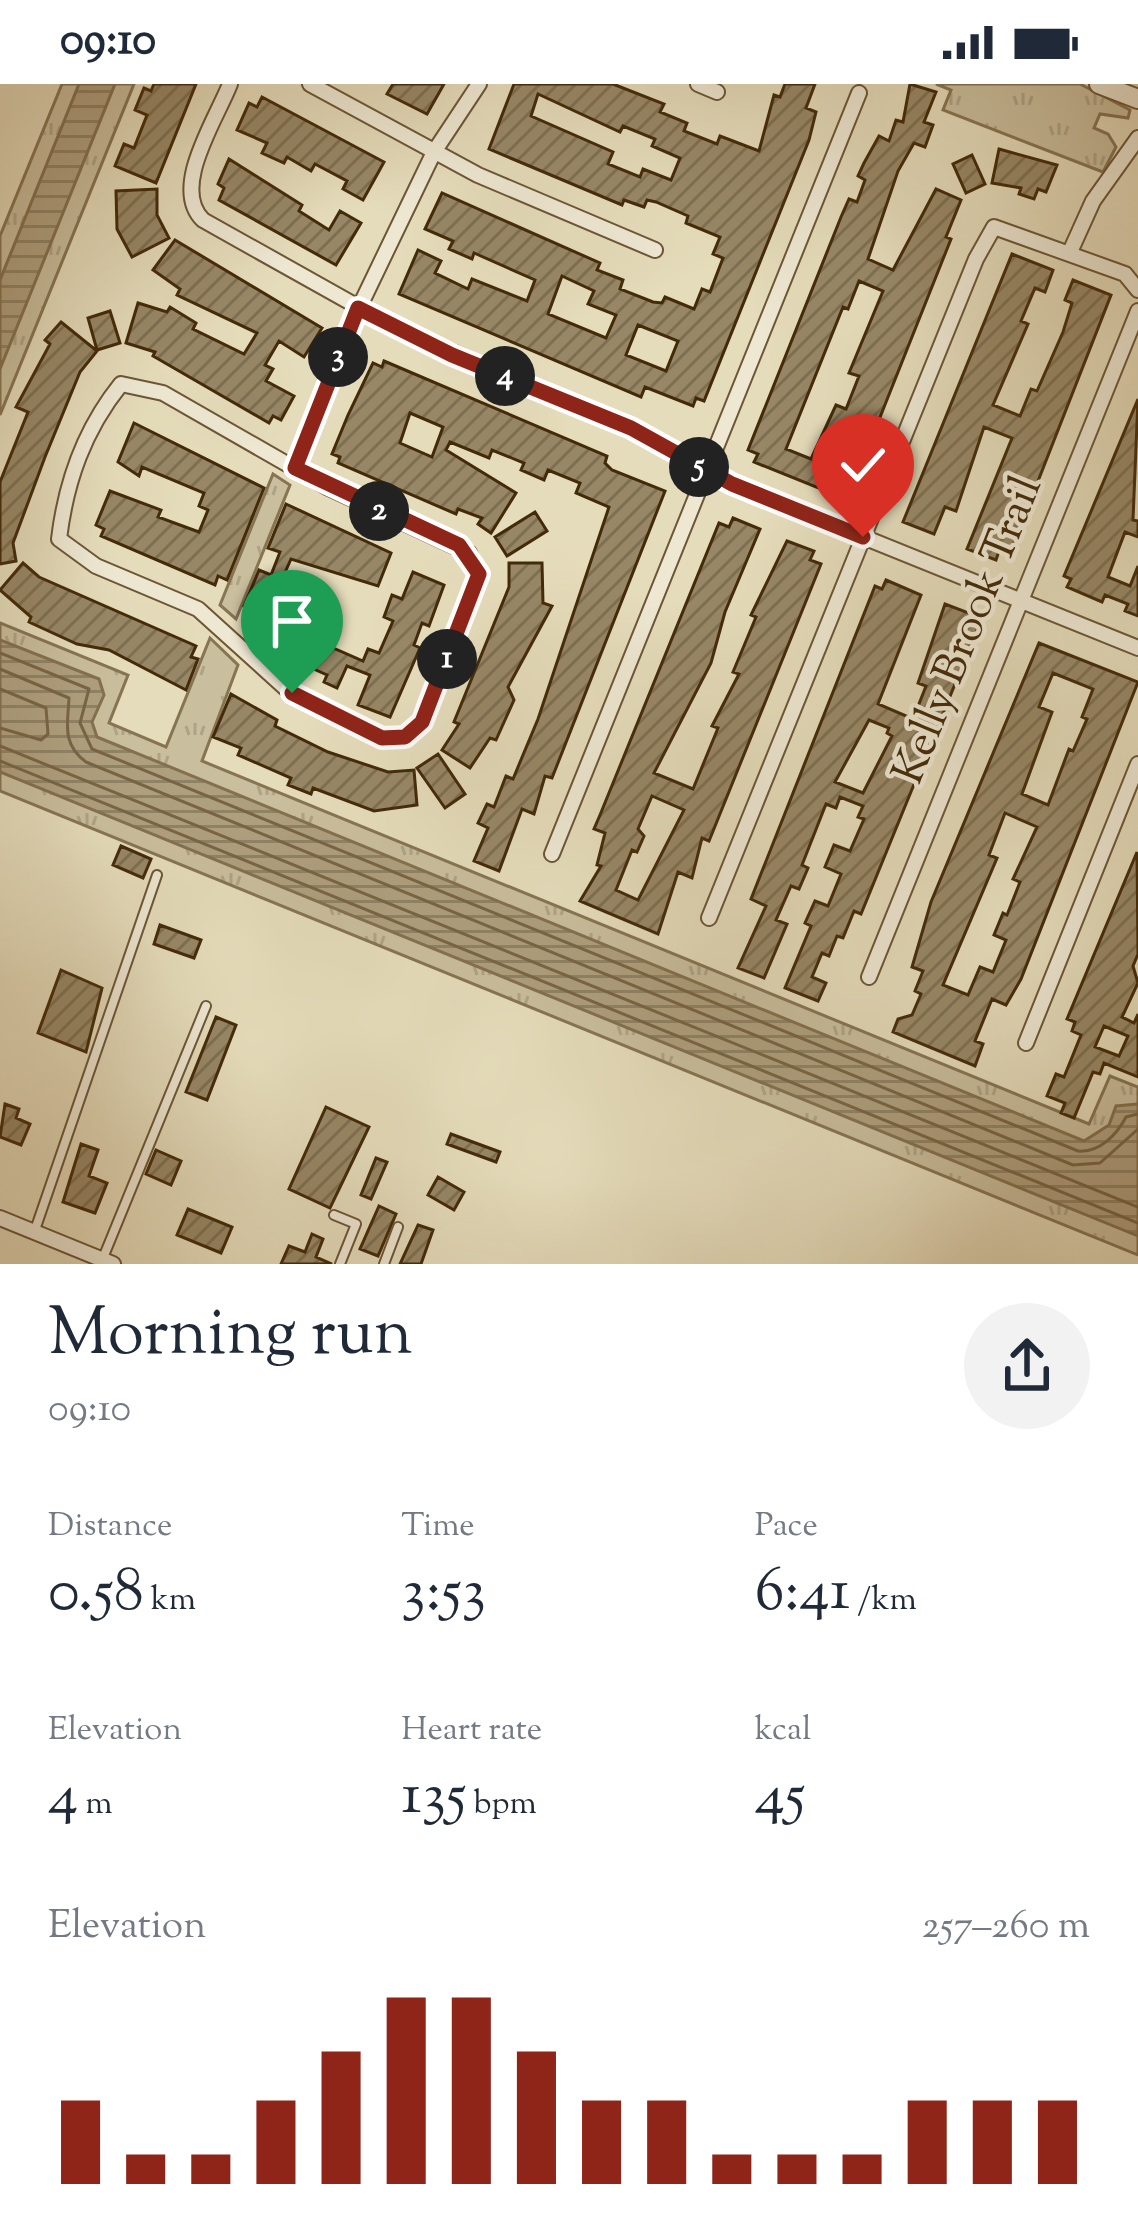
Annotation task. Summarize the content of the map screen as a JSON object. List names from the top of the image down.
{
  "streets": {
    "street": ["Kelly Brook Trail"]
  },
  "page": {
    "status": "09:10",
    "pins": [
      "3",
      "4",
      "5",
      "2",
      "1"
    ],
    "heading": ["Morning run", "09:10"],
    "stats": [
      ["Distance", "0.58 km"],
      ["Time", "3:53"],
      ["Pace", "6:41 /km"],
      ["Elevation", "4 m"],
      ["Heart rate", "135 bpm"],
      ["kcal", "45"]
    ],
    "chart": ["Elevation", "257–260 m"]
  }
}
